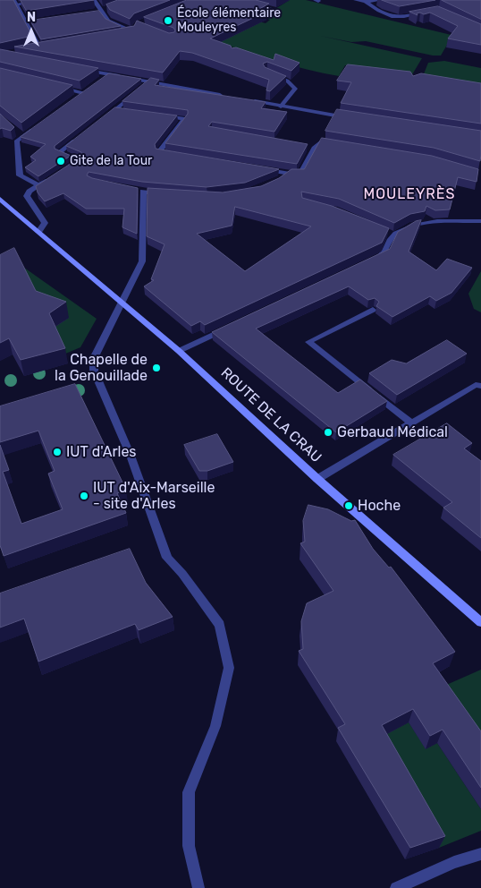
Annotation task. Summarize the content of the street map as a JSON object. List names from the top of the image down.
{
  "streets": {
    "main road": ["ROUTE DE LA CRAU"]
  },
  "districts": ["MOULEYRÈS"],
  "places": [
    "École élémentaire Mouleyres",
    "Gite de la Tour",
    "Chapelle de la Genouillade",
    "Gerbaud Médical",
    "IUT d'Arles",
    "IUT d'Aix-Marseille - site d'Arles",
    "Hoche"
  ],
  "north": "top"
}
